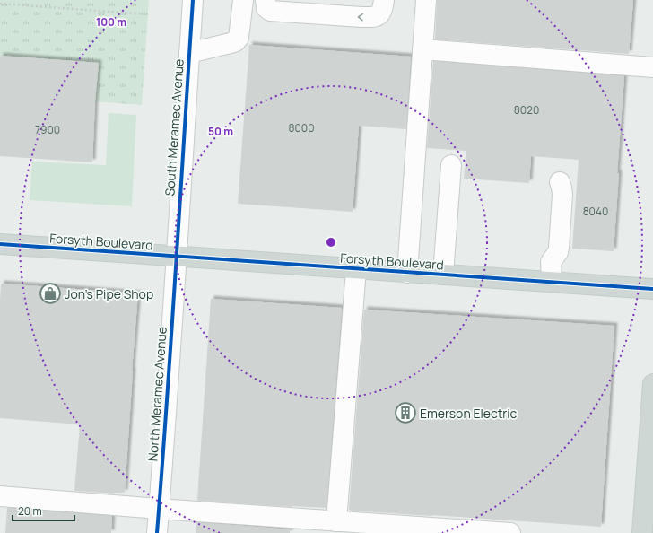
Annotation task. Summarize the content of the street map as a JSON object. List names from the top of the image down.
{
  "streets": {
    "main road": ["Forsyth Boulevard"],
    "street": ["South Meramec Avenue", "North Meramec Avenue"]
  },
  "crossings": [
    ["South Meramec Avenue", "Forsyth Boulevard"],
    ["South Meramec Avenue", "North Meramec Avenue"],
    ["Forsyth Boulevard", "North Meramec Avenue"]
  ],
  "places": {
    "shop": ["Jon's Pipe Shop"],
    "building": ["Emerson Electric"]
  },
  "house_numbers": [
    "8020",
    "8000",
    "7900",
    "8040"
  ],
  "scale_bar": "20 m",
  "rings": ["100 m", "50 m"]
}
